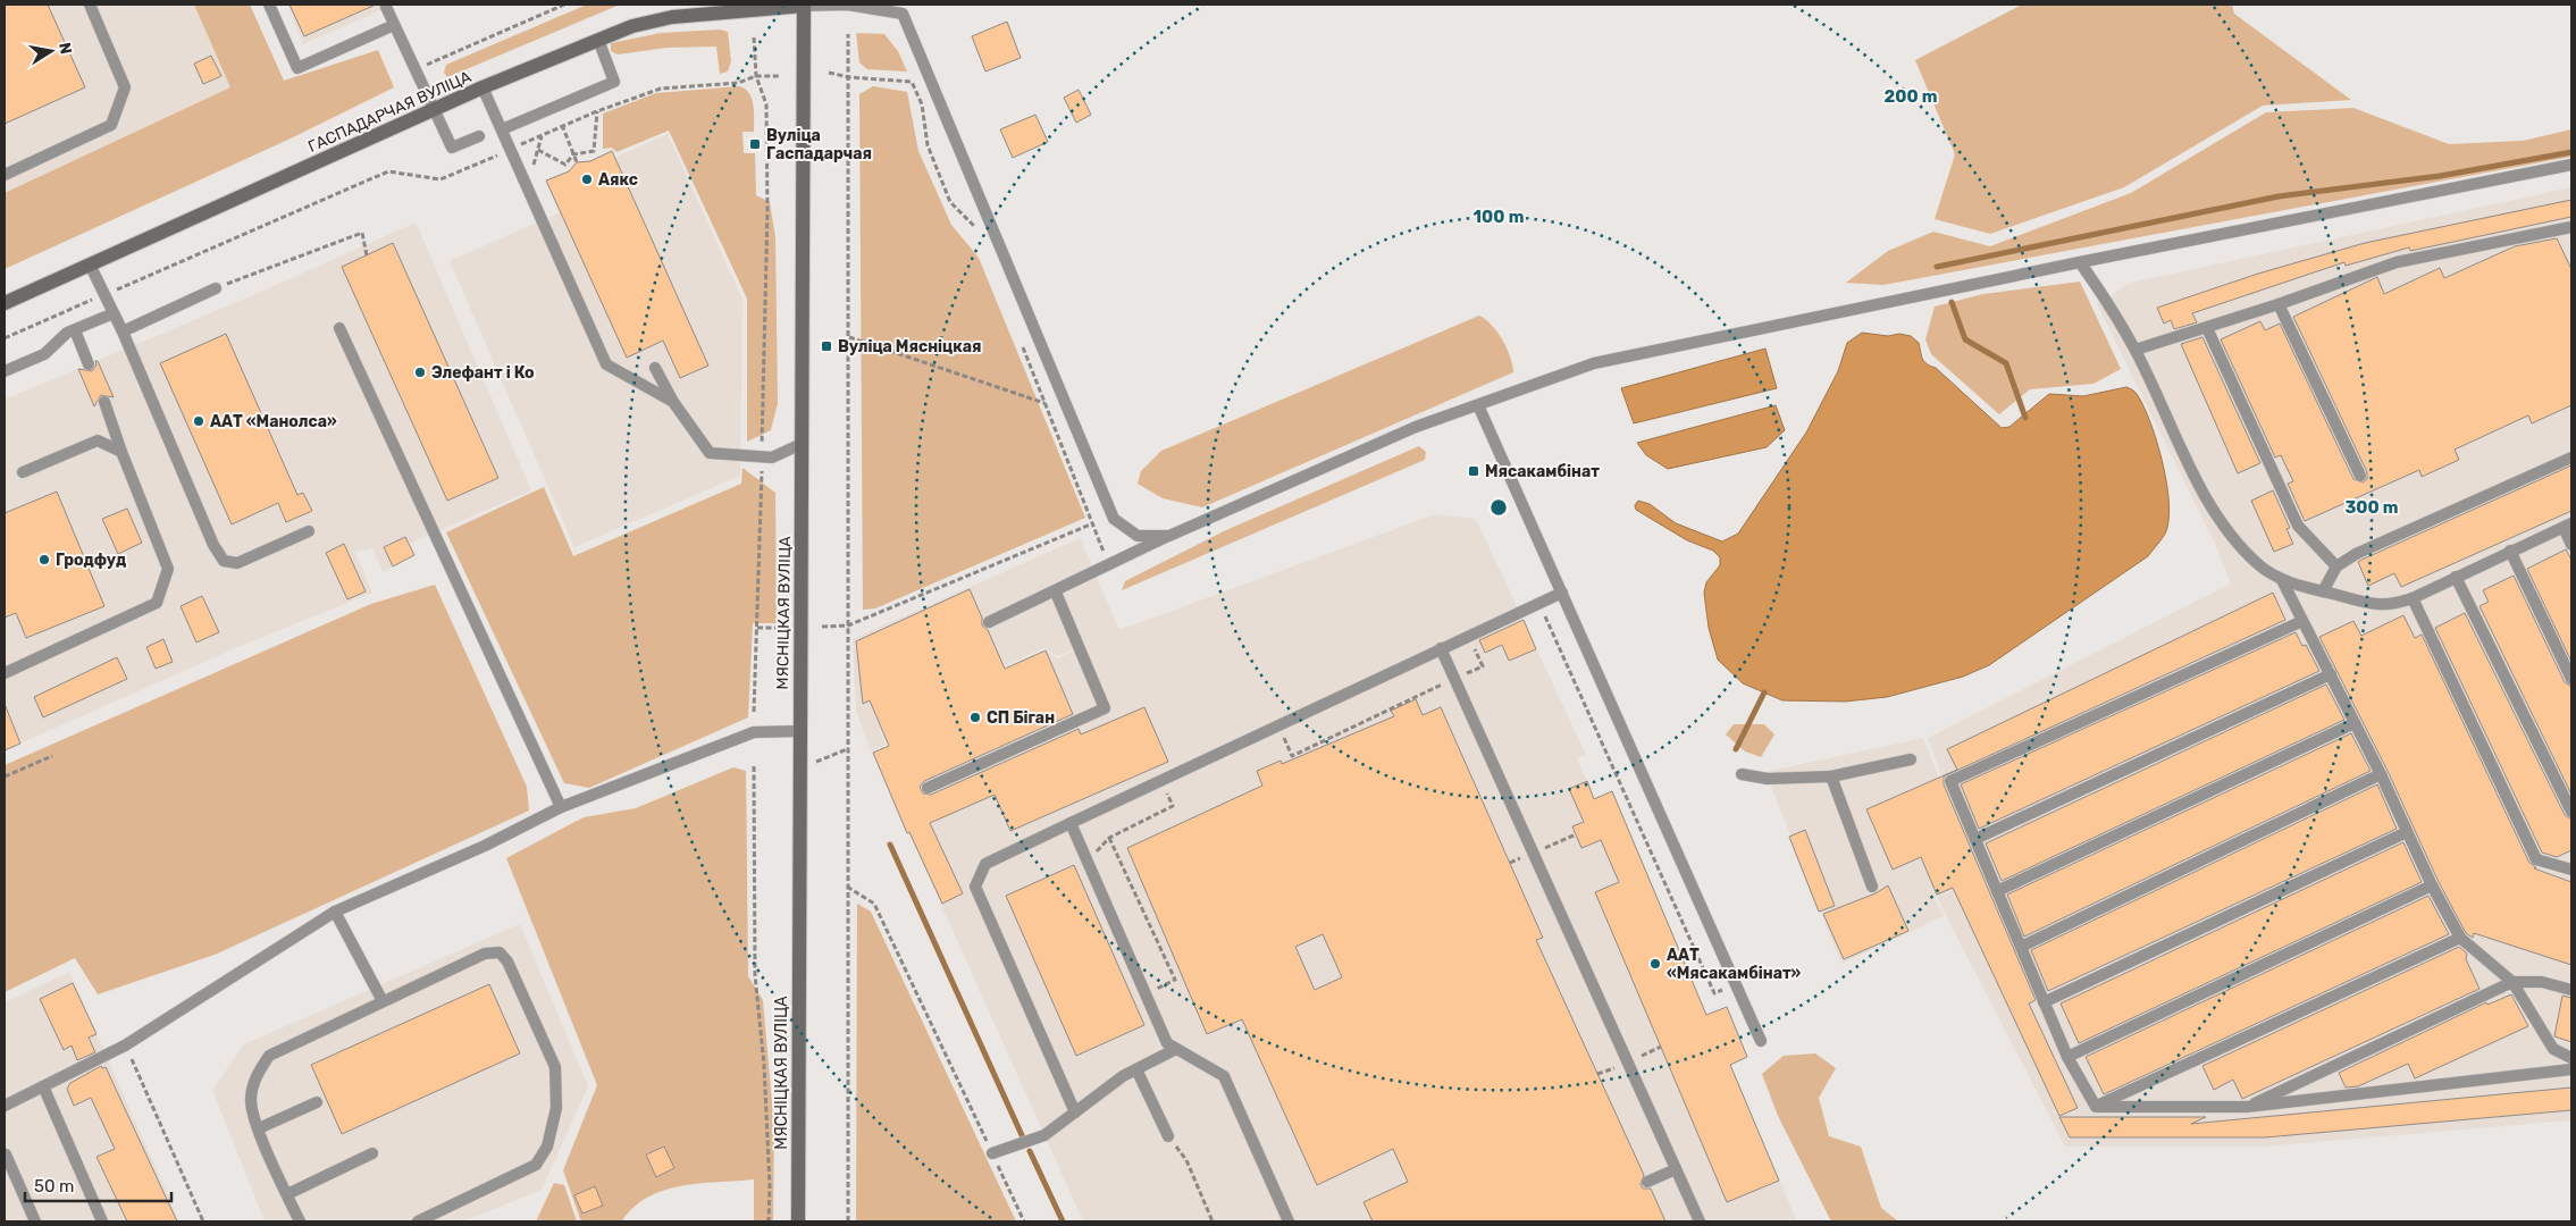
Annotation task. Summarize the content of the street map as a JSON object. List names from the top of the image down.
{
  "streets": {
    "main road": ["ГАСПАДАРЧАЯ ВУЛІЦА", "МЯСНІЦКАЯ ВУЛІЦА"]
  },
  "crossings": [
    ["ГАСПАДАРЧАЯ ВУЛІЦА", "МЯСНІЦКАЯ ВУЛІЦА"]
  ],
  "places": {
    "transit": ["Вуліца Гаспадарчая", "Вуліца Мясніцкая", "Мясакамбінат"],
    "other": [
      "Аякс",
      "Элефант і Ко",
      "ААТ «Манолса»",
      "Гродфуд",
      "СП Біган",
      "ААТ «Мясакамбінат»"
    ]
  },
  "scale_bar": "50 m",
  "north": "right",
  "rings": ["200 m", "100 m", "300 m"]
}
